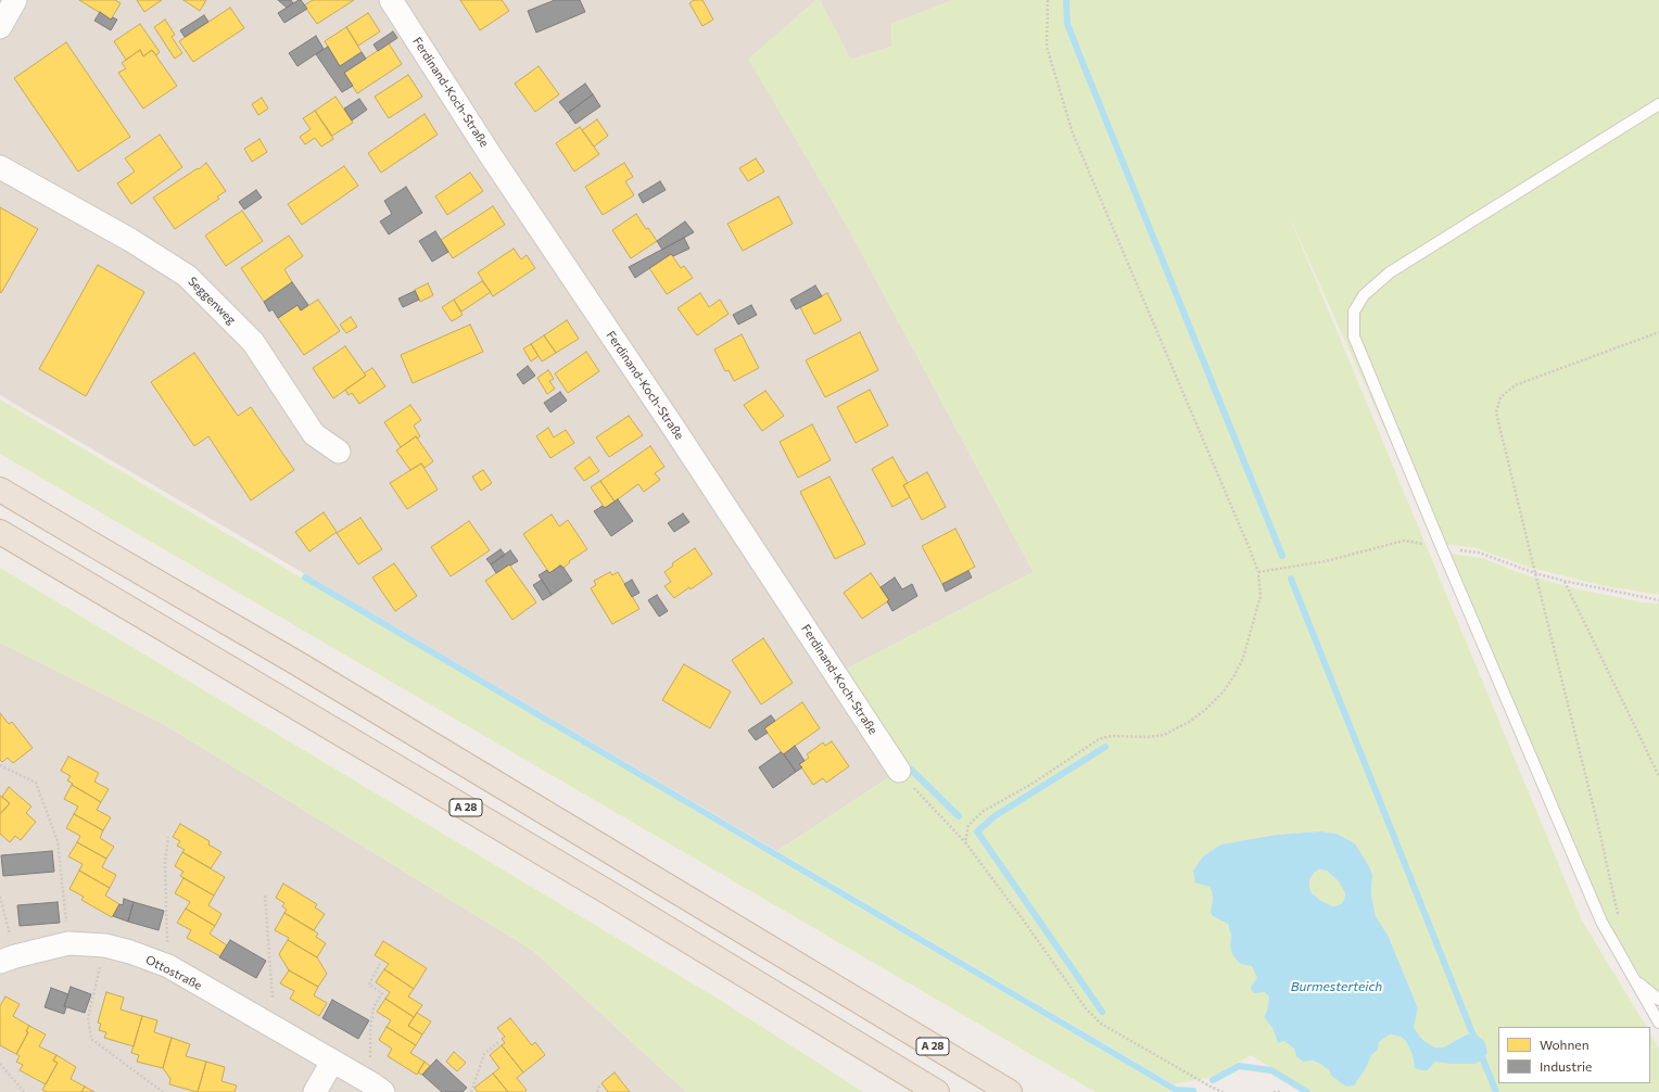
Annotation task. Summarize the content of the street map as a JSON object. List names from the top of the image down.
{
  "streets": {
    "highway": ["A 28"],
    "street": ["Ferdinand-Koch-Straße", "Seggenweg", "Ottostraße"]
  },
  "water": ["Burmesterteich"],
  "legend": ["Wohnen", "Industrie"]
}
